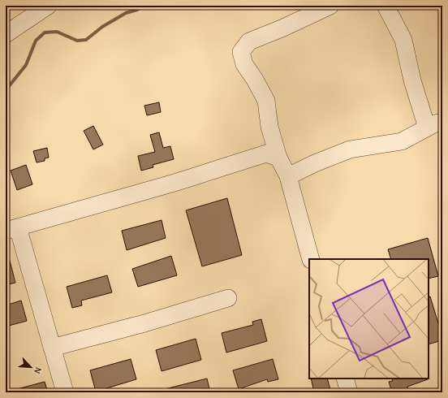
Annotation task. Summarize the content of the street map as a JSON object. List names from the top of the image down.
{
  "north": "bottom right"
}
